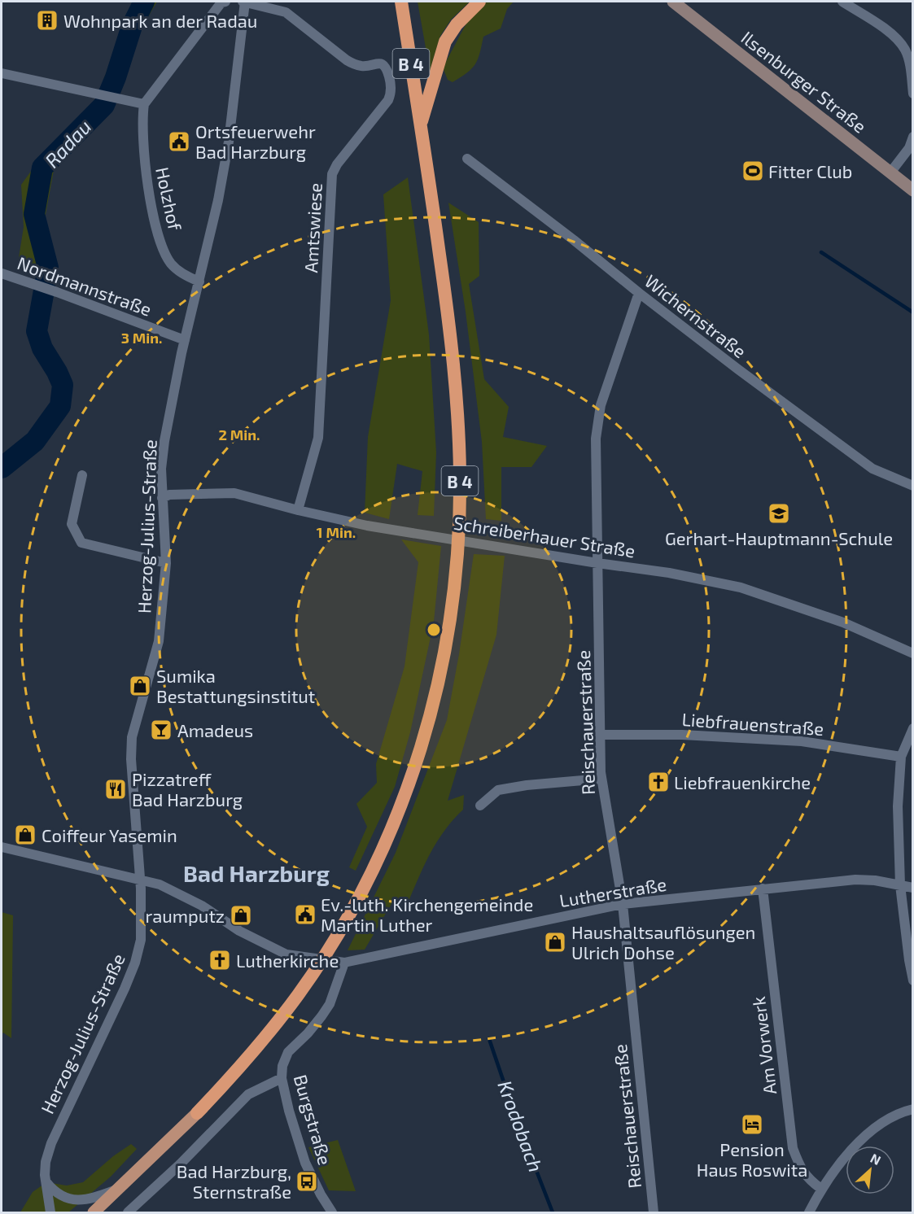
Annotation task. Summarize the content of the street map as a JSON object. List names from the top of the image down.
{
  "streets": {
    "highway": ["B 4"],
    "main road": ["Ilsenburger Straße"],
    "street": [
      "Holzhof",
      "Amtswiese",
      "Nordmannstraße",
      "Wichernstraße",
      "Herzog-Julius-Straße",
      "Schreiberhauer Straße",
      "Reischauerstraße",
      "Liebfrauenstraße",
      "Lutherstraße",
      "Am Vorwerk",
      "Burgstraße"
    ]
  },
  "crossings": [
    ["Holzhof", "Herzog-Julius-Straße"],
    ["Amtswiese", "Herzog-Julius-Straße"],
    ["Amtswiese", "Schreiberhauer Straße"],
    ["Nordmannstraße", "Herzog-Julius-Straße"],
    ["Wichernstraße", "Reischauerstraße"],
    ["Herzog-Julius-Straße", "Schreiberhauer Straße"],
    ["Herzog-Julius-Straße", "Lutherstraße"],
    ["Schreiberhauer Straße", "Reischauerstraße"],
    ["Reischauerstraße", "Liebfrauenstraße"],
    ["Reischauerstraße", "Lutherstraße"],
    ["Lutherstraße", "Am Vorwerk"],
    ["Lutherstraße", "Burgstraße"]
  ],
  "districts": ["Bad Harzburg"],
  "water": ["Radau", "Krodobach"],
  "places": {
    "building": ["Wohnpark an der Radau"],
    "public building": ["Ortsfeuerwehr Bad Harzburg", "Ev.-luth. Kirchengemeinde Martin Luther"],
    "sports": ["Fitter Club"],
    "school or university": ["Gerhart-Hauptmann-Schule"],
    "shop": [
      "Sumika Bestattungsinstitut",
      "Coiffeur Yasemin",
      "raumputz",
      "Haushaltsauflösungen Ulrich Dohse"
    ],
    "bar": ["Amadeus"],
    "church": ["Liebfrauenkirche", "Lutherkirche"],
    "restaurant": ["Pizzatreff Bad Harzburg"],
    "hotel": ["Pension Haus Roswita"],
    "bus stop": ["Bad Harzburg, Sternstraße"]
  },
  "north": "top right",
  "rings": ["3 Min.", "2 Min.", "1 Min."]
}
